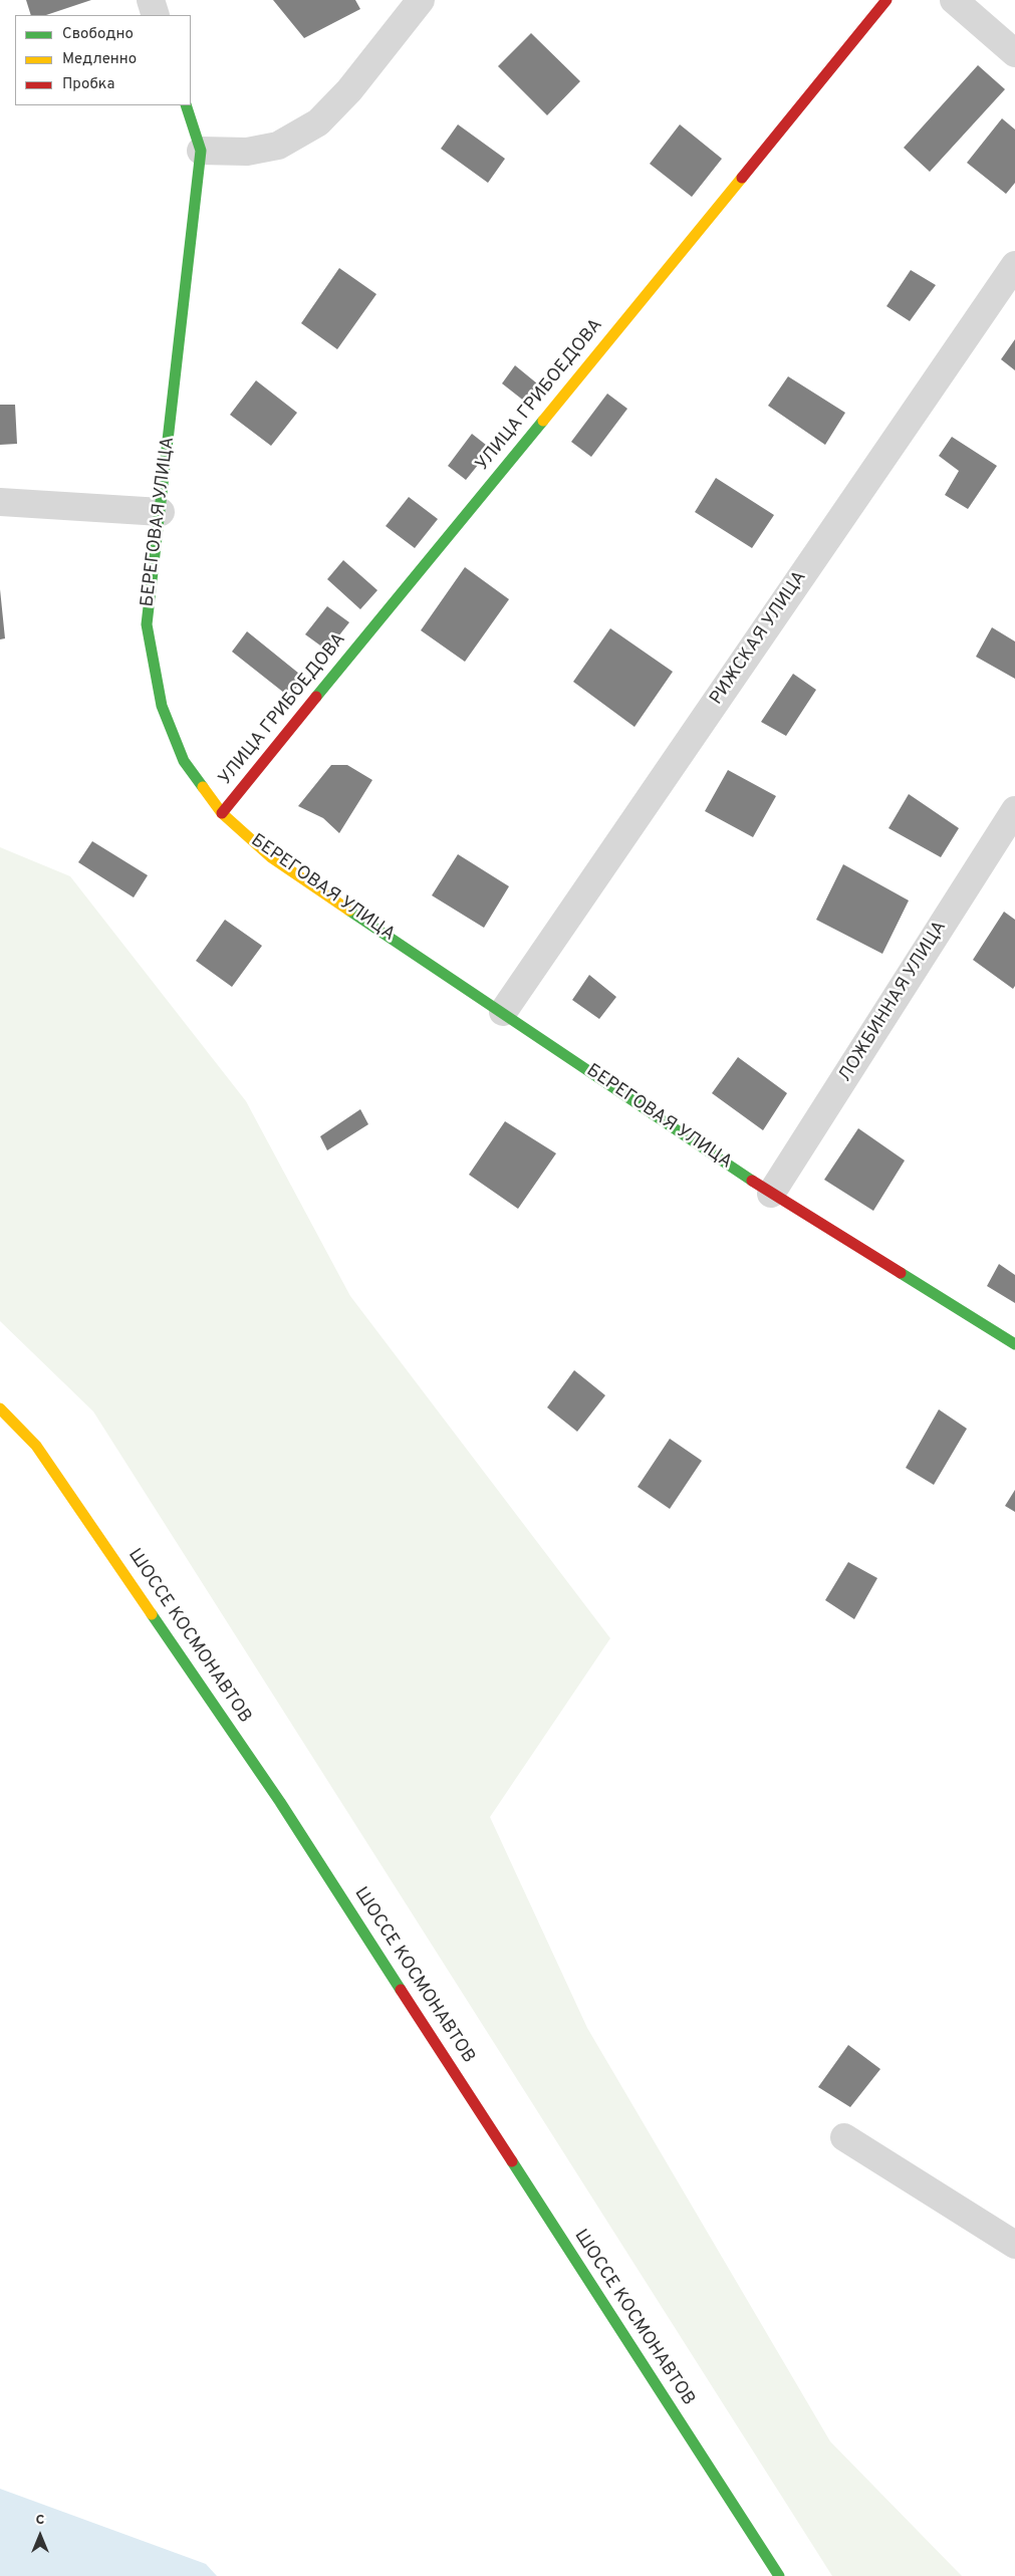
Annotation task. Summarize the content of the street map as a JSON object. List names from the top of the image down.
{
  "streets": {
    "street": [
      "УЛИЦА ГРИБОЕДОВА",
      "БЕРЕГОВАЯ УЛИЦА",
      "РИЖСКАЯ УЛИЦА",
      "ЛОЖБИННАЯ УЛИЦА",
      "ШОССЕ КОСМОНАВТОВ"
    ]
  },
  "crossings": [
    ["УЛИЦА ГРИБОЕДОВА", "БЕРЕГОВАЯ УЛИЦА"],
    ["БЕРЕГОВАЯ УЛИЦА", "РИЖСКАЯ УЛИЦА"],
    ["БЕРЕГОВАЯ УЛИЦА", "ЛОЖБИННАЯ УЛИЦА"]
  ],
  "legend": ["Свободно", "Медленно", "Пробка"],
  "north": "top"
}
